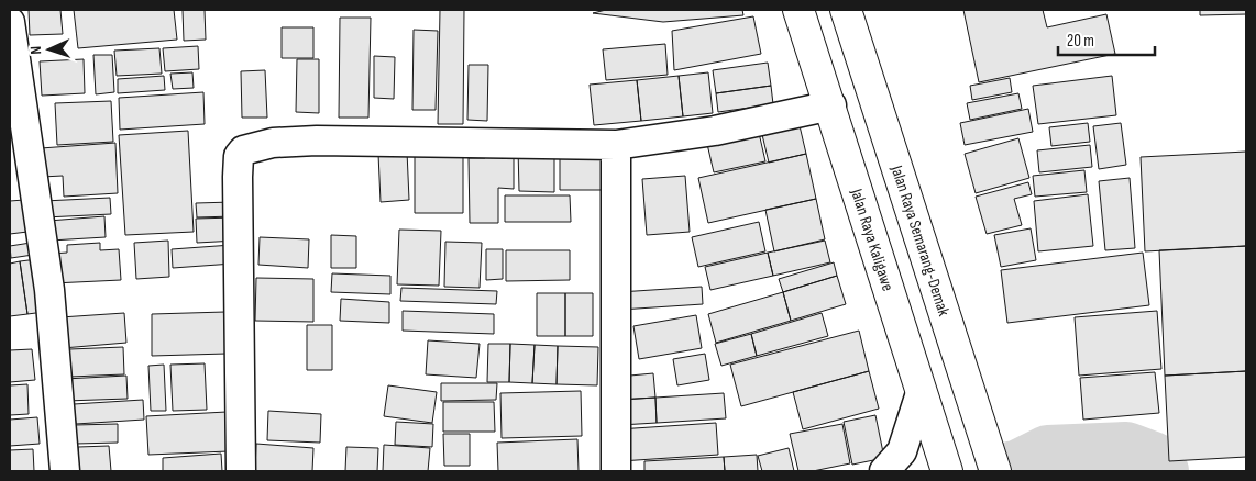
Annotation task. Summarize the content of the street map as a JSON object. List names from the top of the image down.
{
  "streets": {
    "highway": ["Jalan Raya Kaligawe", "Jalan Raya Semarang-Demak"]
  },
  "scale_bar": "20 m",
  "north": "left"
}
